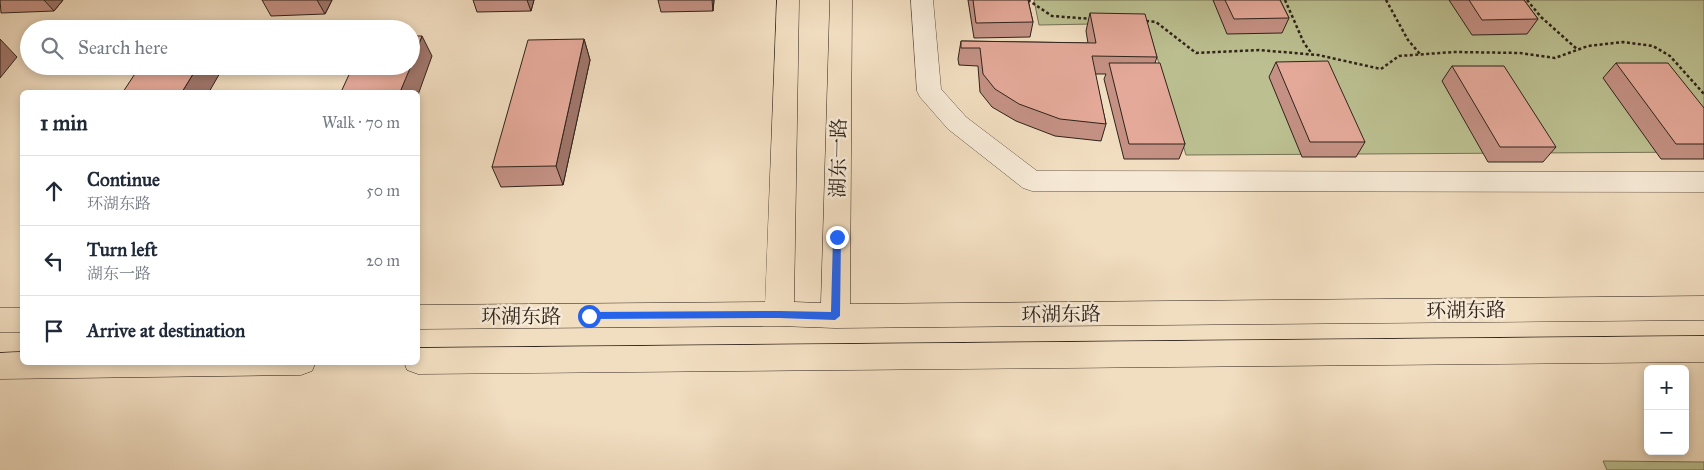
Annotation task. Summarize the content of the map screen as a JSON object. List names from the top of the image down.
{
  "streets": {
    "main road": ["湖东一路", "环湖东路"]
  },
  "crossings": [
    ["湖东一路", "环湖东路"]
  ],
  "page": {
    "search": "Search here",
    "heading": ["1 min", "Walk · 70 m"],
    "list": [
      ["Continue", "环湖东路", "50 m"],
      ["Turn left", "湖东一路", "20 m"],
      "Arrive at destination"
    ],
    "map_buttons": ["+", "−"]
  }
}
